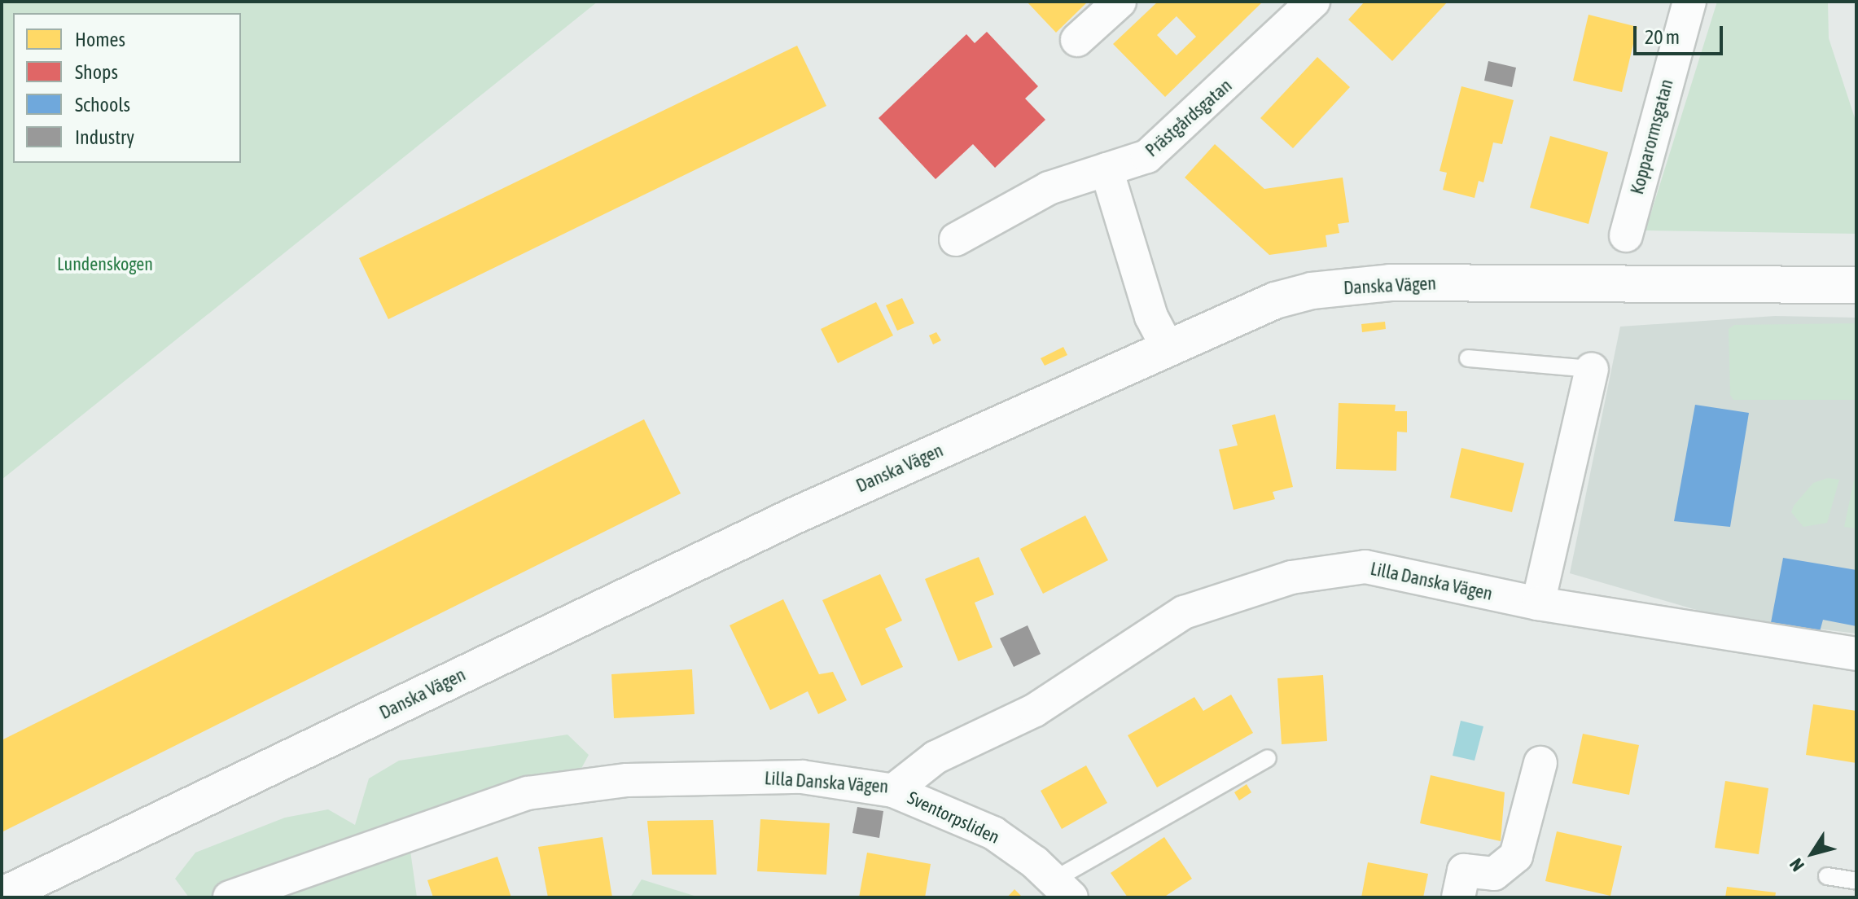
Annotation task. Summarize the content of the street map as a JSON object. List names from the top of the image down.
{
  "streets": {
    "street": [
      "Prästgårdsgatan",
      "Kopparormsgatan",
      "Danska Vägen",
      "Lilla Danska Vägen",
      "Sventorpsliden"
    ]
  },
  "crossings": [
    ["Lilla Danska Vägen", "Sventorpsliden"]
  ],
  "parks": ["Lundenskogen"],
  "legend": [
    "Homes",
    "Shops",
    "Schools",
    "Industry"
  ],
  "scale_bar": "20 m",
  "north": "bottom left"
}
